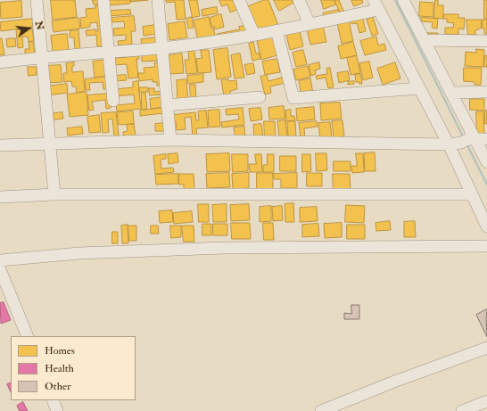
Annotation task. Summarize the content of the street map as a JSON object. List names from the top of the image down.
{
  "legend": ["Homes", "Health", "Other"],
  "north": "right"
}
